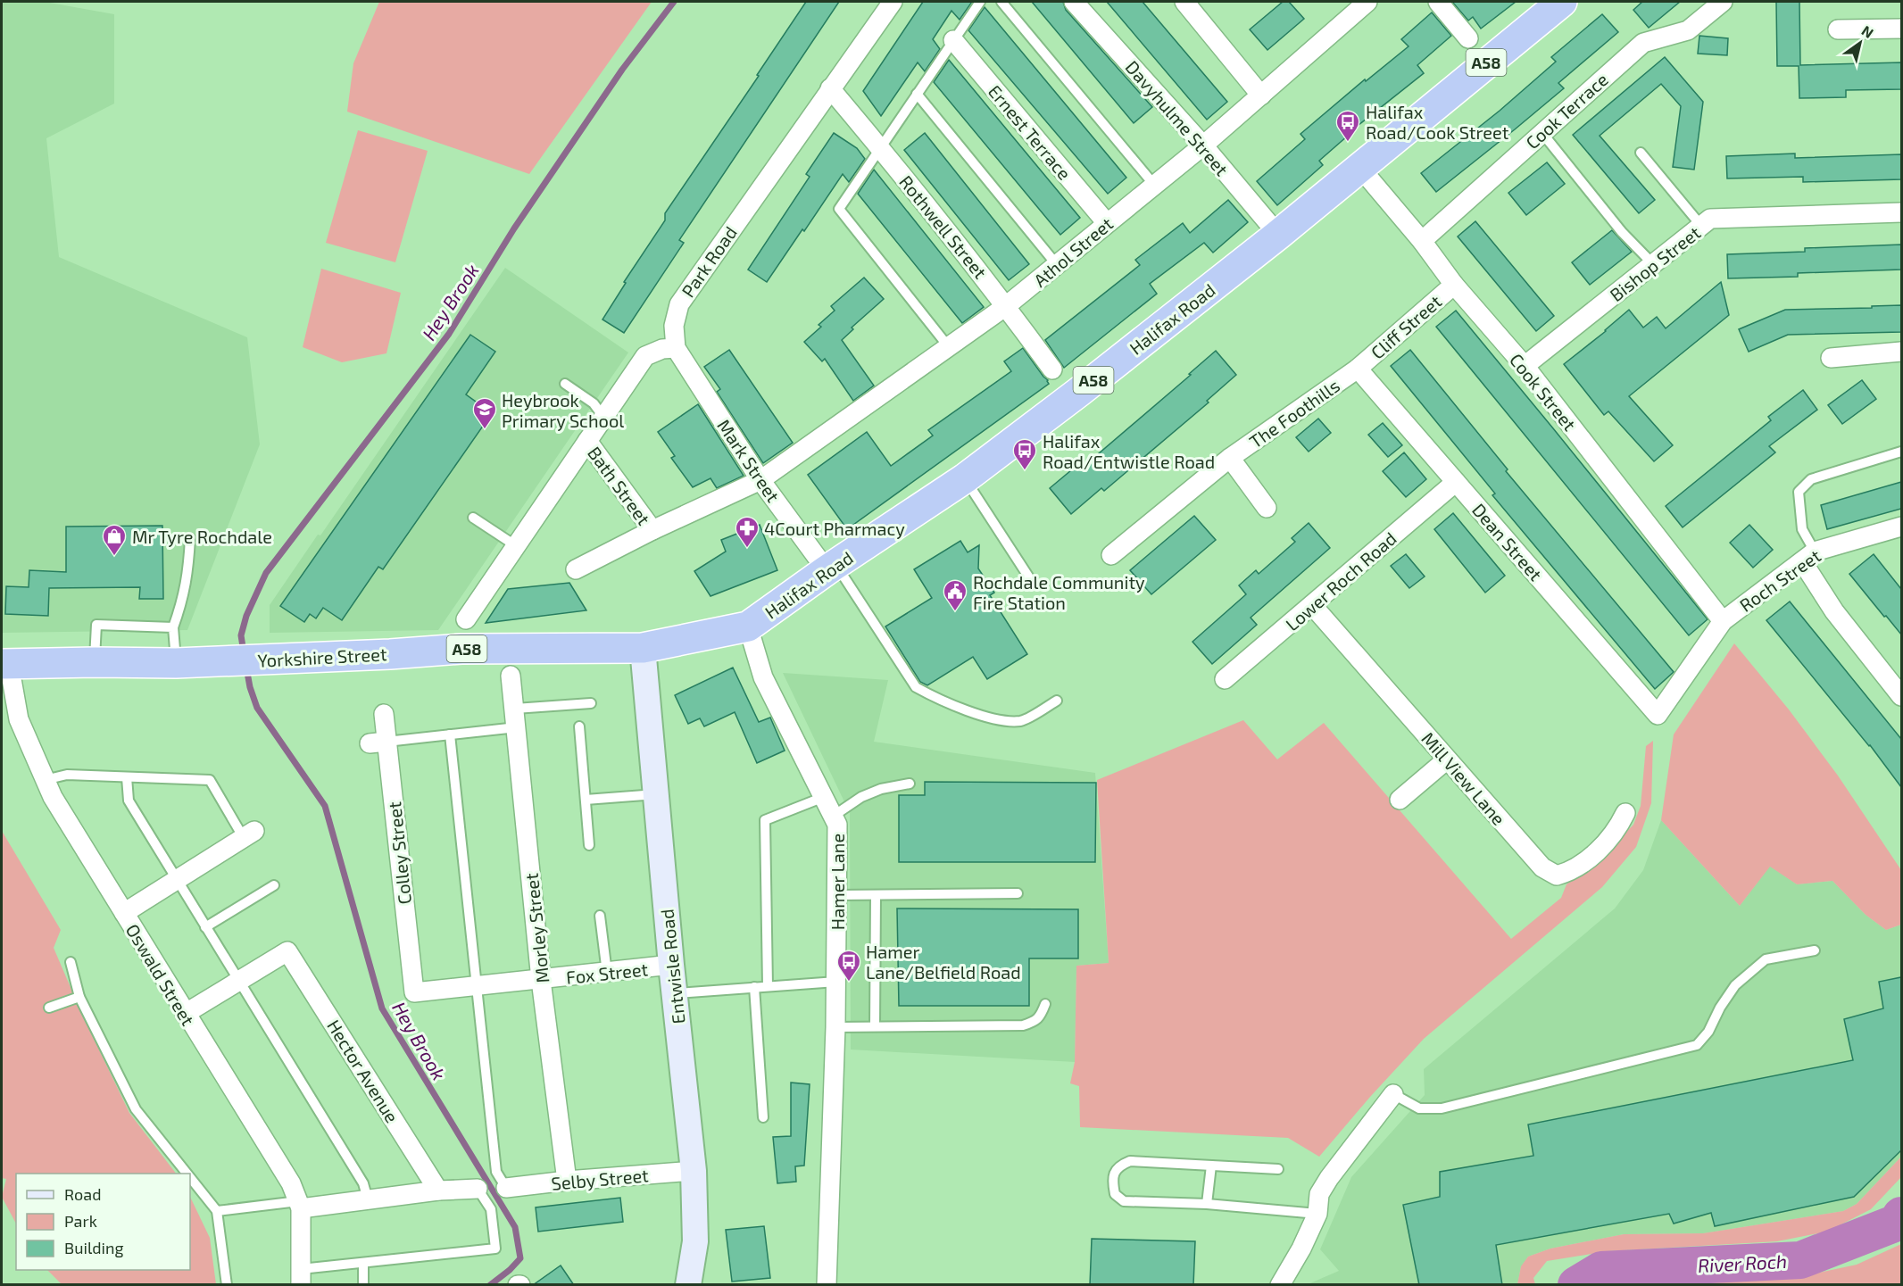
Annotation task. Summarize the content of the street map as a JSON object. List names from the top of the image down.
{
  "streets": {
    "highway": ["A58", "Halifax Road", "Yorkshire Street"],
    "main road": ["Entwisle Road"],
    "street": [
      "Cook Terrace",
      "Davyhulme Street",
      "Ernest Terrace",
      "Rothwell Street",
      "Athol Street",
      "Park Road",
      "Bishop Street",
      "Cliff Street",
      "Cook Street",
      "The Foothills",
      "Mark Street",
      "Bath Street",
      "Dean Street",
      "Roch Street",
      "Lower Roch Road",
      "Mill View Lane",
      "Colley Street",
      "Hamer Lane",
      "Morley Street",
      "Fox Street",
      "Oswald Street",
      "Hector Avenue",
      "Selby Street"
    ]
  },
  "crossings": [
    ["Cook Terrace", "Cook Street"],
    ["Davyhulme Street", "Athol Street"],
    ["Davyhulme Street", "Halifax Road"],
    ["Ernest Terrace", "Athol Street"],
    ["Rothwell Street", "Athol Street"],
    ["Rothwell Street", "Park Road"],
    ["Athol Street", "Mark Street"],
    ["Athol Street", "Bath Street"],
    ["Park Road", "Mark Street"],
    ["Bishop Street", "Cook Street"],
    ["Halifax Road", "Cook Street"],
    ["Halifax Road", "Mark Street"],
    ["Halifax Road", "Yorkshire Street"],
    ["Halifax Road", "Hamer Lane"],
    ["Halifax Road", "Entwisle Road"],
    ["Cliff Street", "Cook Street"],
    ["Cliff Street", "The Foothills"],
    ["Cliff Street", "Dean Street"],
    ["Cook Street", "Roch Street"],
    ["The Foothills", "Dean Street"],
    ["Dean Street", "Roch Street"],
    ["Dean Street", "Lower Roch Road"],
    ["Lower Roch Road", "Mill View Lane"],
    ["Yorkshire Street", "Entwisle Road"],
    ["Yorkshire Street", "Oswald Street"],
    ["Colley Street", "Fox Street"],
    ["Morley Street", "Fox Street"],
    ["Morley Street", "Selby Street"],
    ["Entwisle Road", "Fox Street"],
    ["Entwisle Road", "Selby Street"]
  ],
  "water": ["Hey Brook", "River Roch"],
  "places": {
    "bus stop": ["Halifax Road/Cook Street", "Halifax Road/Entwistle Road", "Hamer Lane/Belfield Road"],
    "school or university": ["Heybrook Primary School"],
    "pharmacy": ["4Court Pharmacy"],
    "shop": ["Mr Tyre Rochdale"],
    "public building": ["Rochdale Community Fire Station"]
  },
  "legend": ["Road", "Park", "Building"],
  "north": "top right"
}
